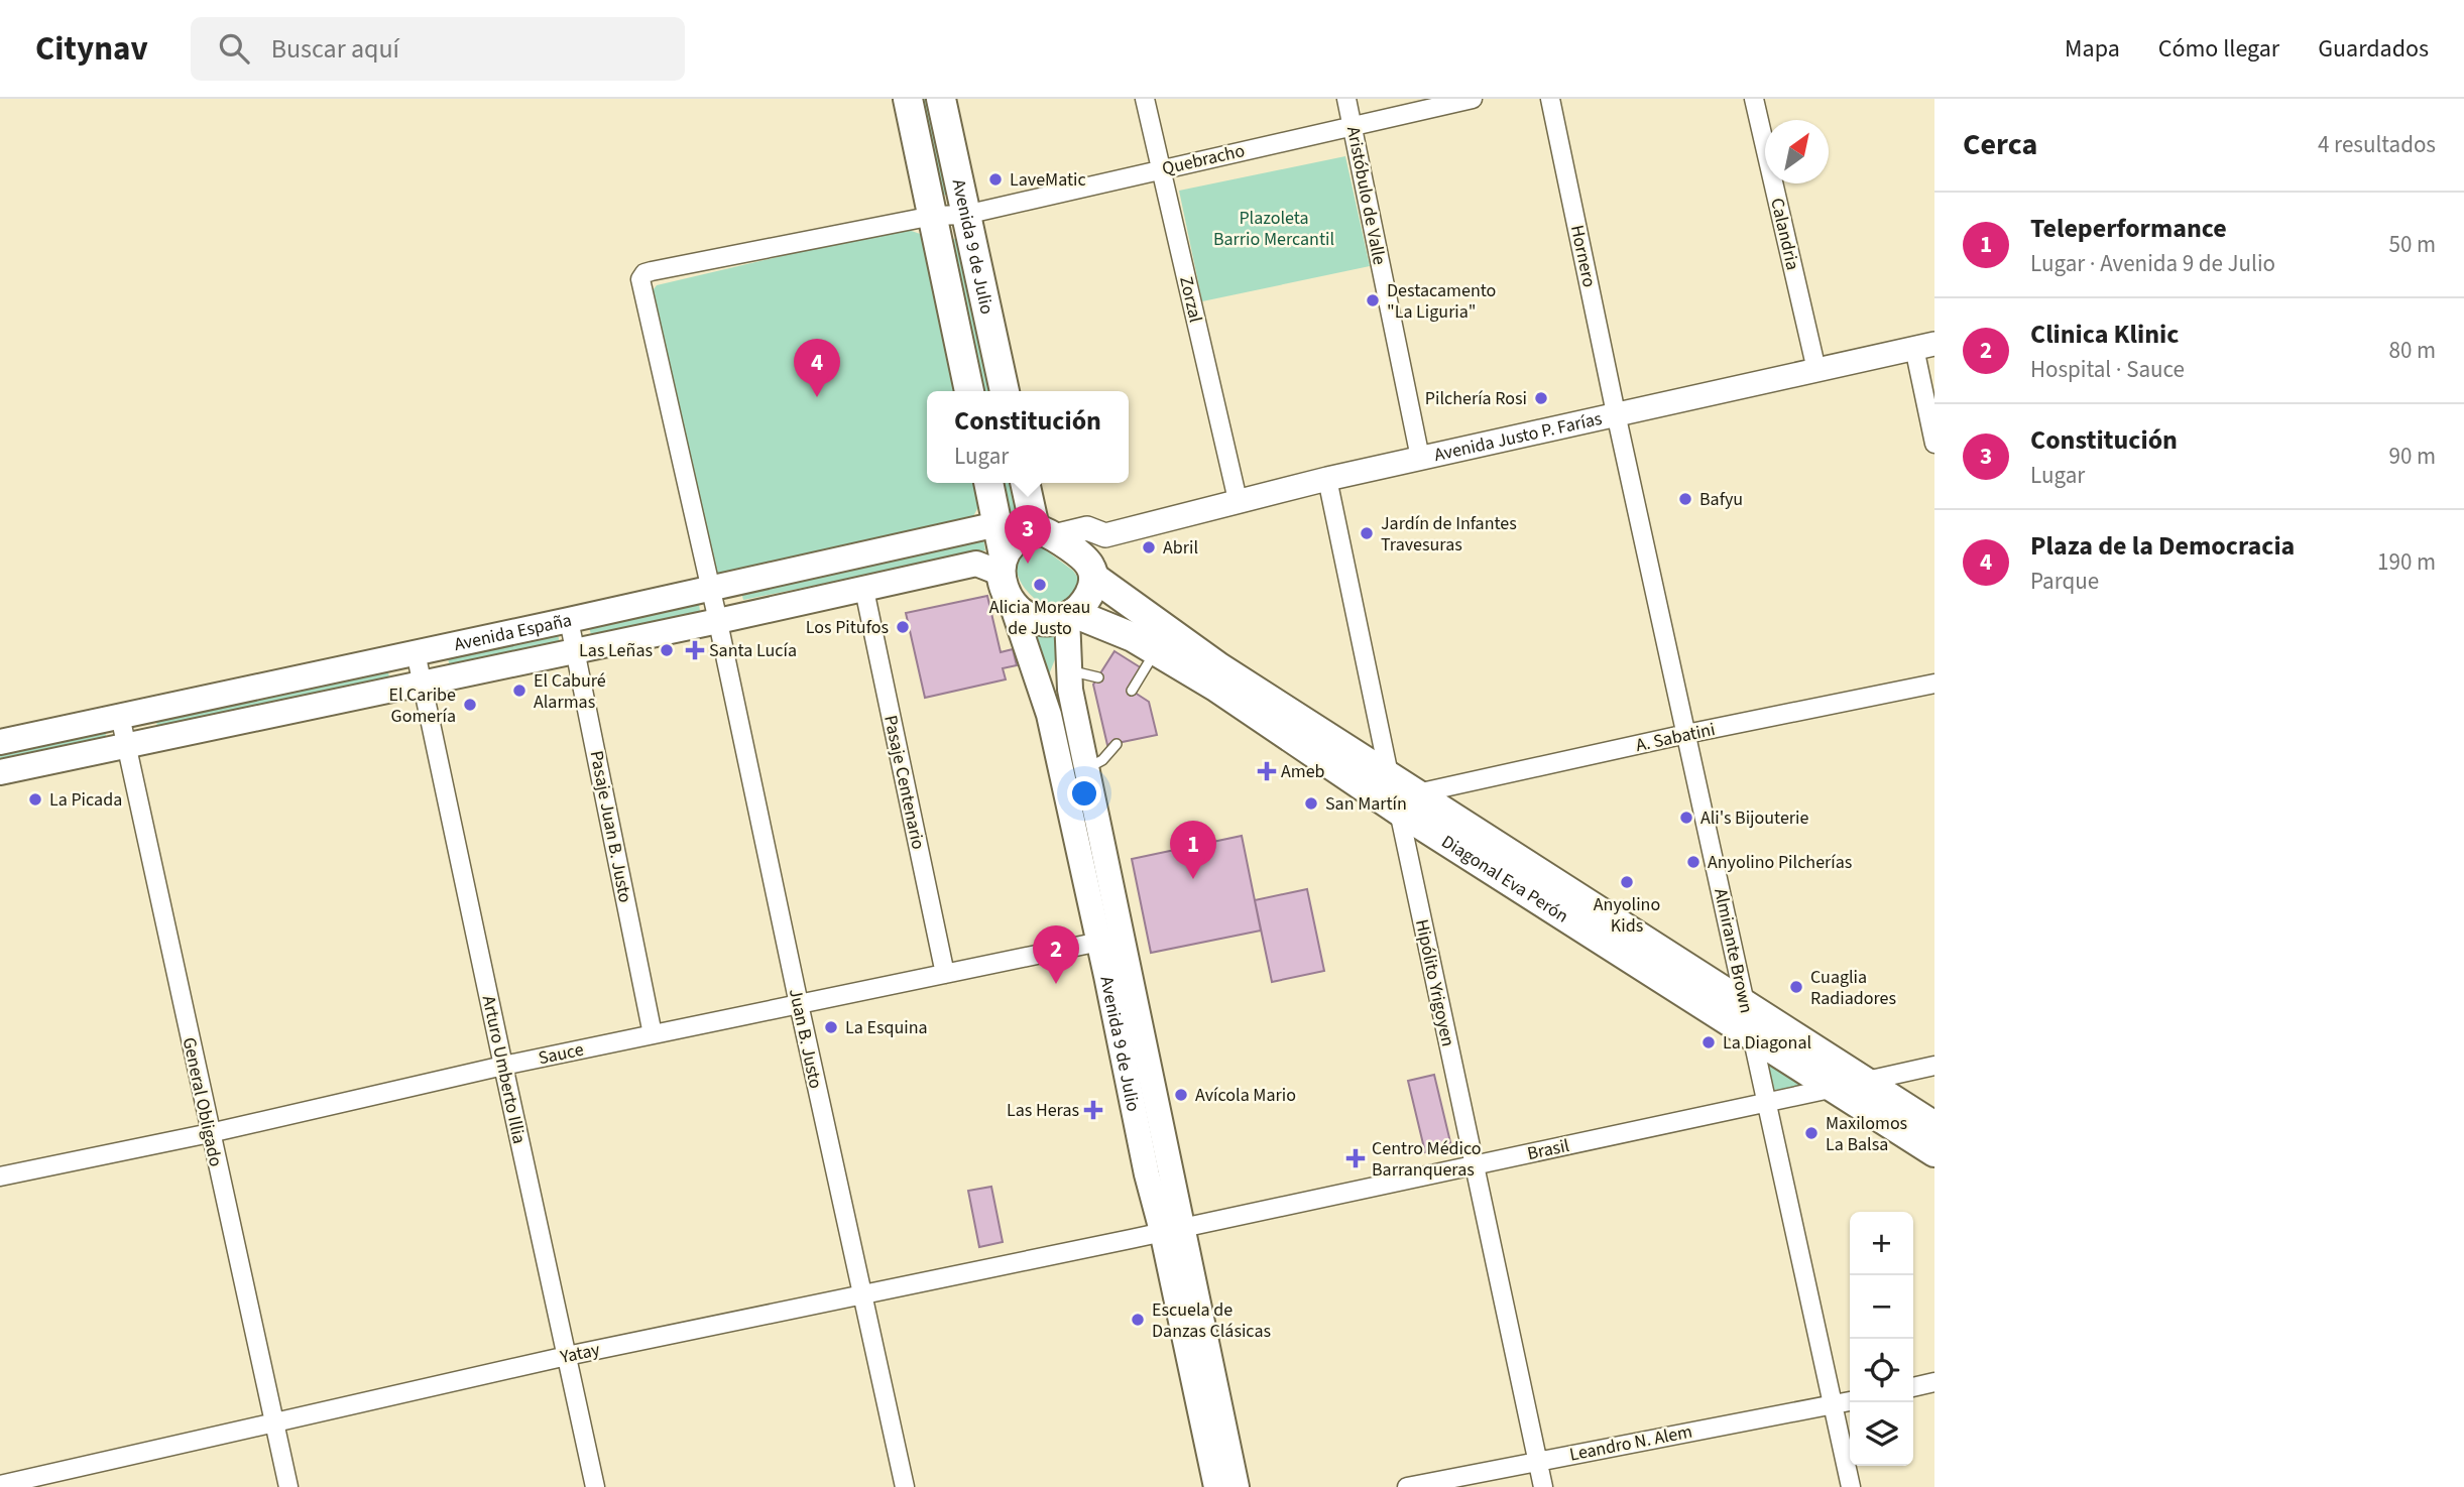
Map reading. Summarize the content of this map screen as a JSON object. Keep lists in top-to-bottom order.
{
  "streets": {
    "main road": ["Avenida 9 de Julio", "Avenida España", "Diagonal Eva Perón"],
    "street": [
      "Quebracho",
      "Aristóbulo de Valle",
      "Calandria",
      "Hornero",
      "Zorzal",
      "Avenida Justo P. Farías",
      "A. Sabatini",
      "Pasaje Centenario",
      "Pasaje Juan B. Justo",
      "Almirante Brown",
      "Hipólito Yrigoyen",
      "Juan B. Justo",
      "Sauce",
      "Arturo Umberto Illia",
      "General Obligado",
      "Brasil",
      "Yatay",
      "Leandro N. Alem"
    ]
  },
  "crossings": [
    ["Quebracho", "Aristóbulo de Valle"],
    ["Quebracho", "Avenida 9 de Julio"],
    ["Quebracho", "Zorzal"],
    ["Quebracho", "Avenida España"],
    ["Quebracho", "Juan B. Justo"],
    ["Aristóbulo de Valle", "Avenida Justo P. Farías"],
    ["Calandria", "Avenida Justo P. Farías"],
    ["Avenida 9 de Julio", "Avenida Justo P. Farías"],
    ["Avenida 9 de Julio", "Avenida España"],
    ["Avenida 9 de Julio", "Diagonal Eva Perón"],
    ["Avenida 9 de Julio", "Sauce"],
    ["Avenida 9 de Julio", "Brasil"],
    ["Avenida 9 de Julio", "Yatay"],
    ["Hornero", "Avenida Justo P. Farías"],
    ["Hornero", "Almirante Brown"],
    ["Zorzal", "Avenida Justo P. Farías"],
    ["Avenida Justo P. Farías", "Avenida España"],
    ["Avenida Justo P. Farías", "Diagonal Eva Perón"],
    ["Avenida Justo P. Farías", "Almirante Brown"],
    ["Avenida España", "Pasaje Centenario"],
    ["Avenida España", "Pasaje Juan B. Justo"],
    ["Avenida España", "Diagonal Eva Perón"],
    ["Avenida España", "Juan B. Justo"],
    ["Avenida España", "Arturo Umberto Illia"],
    ["Avenida España", "General Obligado"],
    ["A. Sabatini", "Diagonal Eva Perón"],
    ["A. Sabatini", "Almirante Brown"],
    ["A. Sabatini", "Hipólito Yrigoyen"],
    ["Pasaje Centenario", "Sauce"],
    ["Pasaje Juan B. Justo", "Sauce"],
    ["Diagonal Eva Perón", "Almirante Brown"],
    ["Diagonal Eva Perón", "Hipólito Yrigoyen"],
    ["Diagonal Eva Perón", "Brasil"],
    ["Almirante Brown", "Brasil"],
    ["Almirante Brown", "Leandro N. Alem"],
    ["Hipólito Yrigoyen", "Brasil"],
    ["Hipólito Yrigoyen", "Leandro N. Alem"],
    ["Juan B. Justo", "Sauce"],
    ["Juan B. Justo", "Yatay"],
    ["Sauce", "Arturo Umberto Illia"],
    ["Sauce", "General Obligado"],
    ["Arturo Umberto Illia", "Yatay"],
    ["General Obligado", "Yatay"],
    ["Brasil", "Yatay"]
  ],
  "parks": ["Plazoleta Barrio Mercantil"],
  "places": {
    "other": [
      "LaveMatic",
      "Destacamento \"La Liguria\"",
      "Pilchería Rosi",
      "Bafyu",
      "Jardín de Infantes Travesuras",
      "Abril",
      "Alicia Moreau de Justo",
      "Los Pitufos",
      "Las Leñas",
      "El Caburé Alarmas",
      "El Caribe Gomería",
      "La Picada",
      "San Martín",
      "Ali's Bijouterie",
      "Anyolino Pilcherías",
      "Anyolino Kids",
      "Cuaglia Radiadores",
      "La Esquina",
      "La Diagonal",
      "Avícola Mario",
      "Maxilomos La Balsa",
      "Escuela de Danzas Clásicas"
    ],
    "health": [
      "Santa Lucía",
      "Ameb",
      "Las Heras",
      "Centro Médico Barranqueras"
    ]
  },
  "north": "top right",
  "page": {
    "header": "Citynav",
    "search": "Buscar aquí",
    "nav": ["Mapa", "Cómo llegar", "Guardados"],
    "heading": ["Cerca", "4 resultados"],
    "list": [
      {
        "mark": "1",
        "name": "Teleperformance",
        "note": "Lugar · Avenida 9 de Julio",
        "value": "50 m"
      },
      {
        "mark": "2",
        "name": "Clinica Klinic",
        "note": "Hospital · Sauce",
        "value": "80 m"
      },
      {
        "mark": "3",
        "name": "Constitución",
        "note": "Lugar",
        "value": "90 m"
      },
      {
        "mark": "4",
        "name": "Plaza de la Democracia",
        "note": "Parque",
        "value": "190 m"
      }
    ],
    "pins": [
      "4",
      "3",
      "1",
      "2"
    ],
    "popup": ["Constitución", "Lugar"],
    "map_buttons": ["+", "−"]
  }
}
